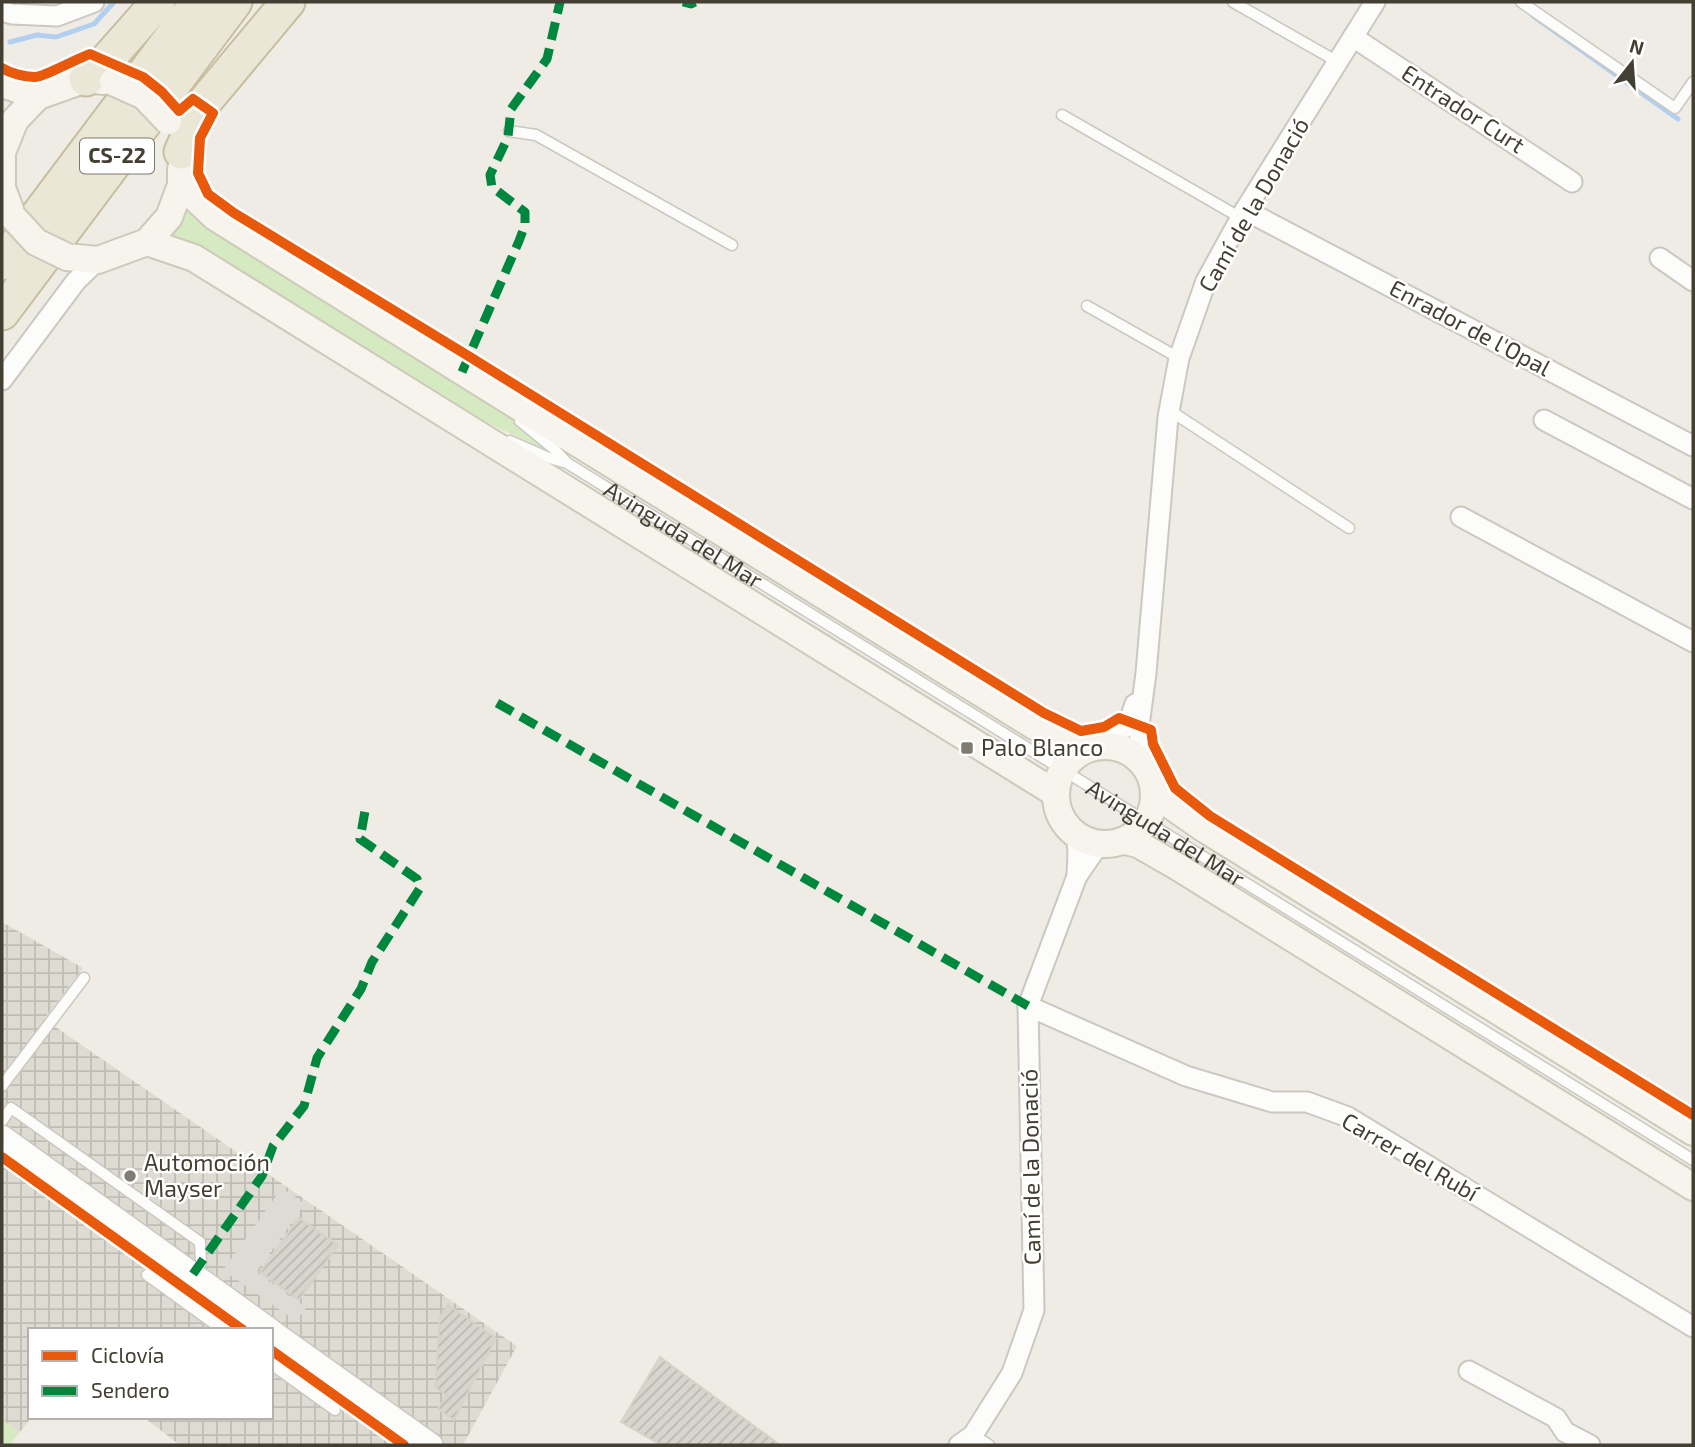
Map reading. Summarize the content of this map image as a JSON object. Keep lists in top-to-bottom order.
{
  "streets": {
    "highway": ["CS-22"],
    "main road": ["Avinguda del Mar"],
    "street": [
      "Entrador Curt",
      "Camí de la Donació",
      "Enrador de l'Opal",
      "Carrer del Rubí"
    ]
  },
  "crossings": [
    ["Entrador Curt", "Camí de la Donació"],
    ["Camí de la Donació", "Enrador de l'Opal"],
    ["Camí de la Donació", "Avinguda del Mar"],
    ["Camí de la Donació", "Carrer del Rubí"]
  ],
  "places": {
    "transit": ["Palo Blanco"],
    "other": ["Automoción Mayser"]
  },
  "legend": ["Ciclovía", "Sendero"],
  "north": "top"
}
